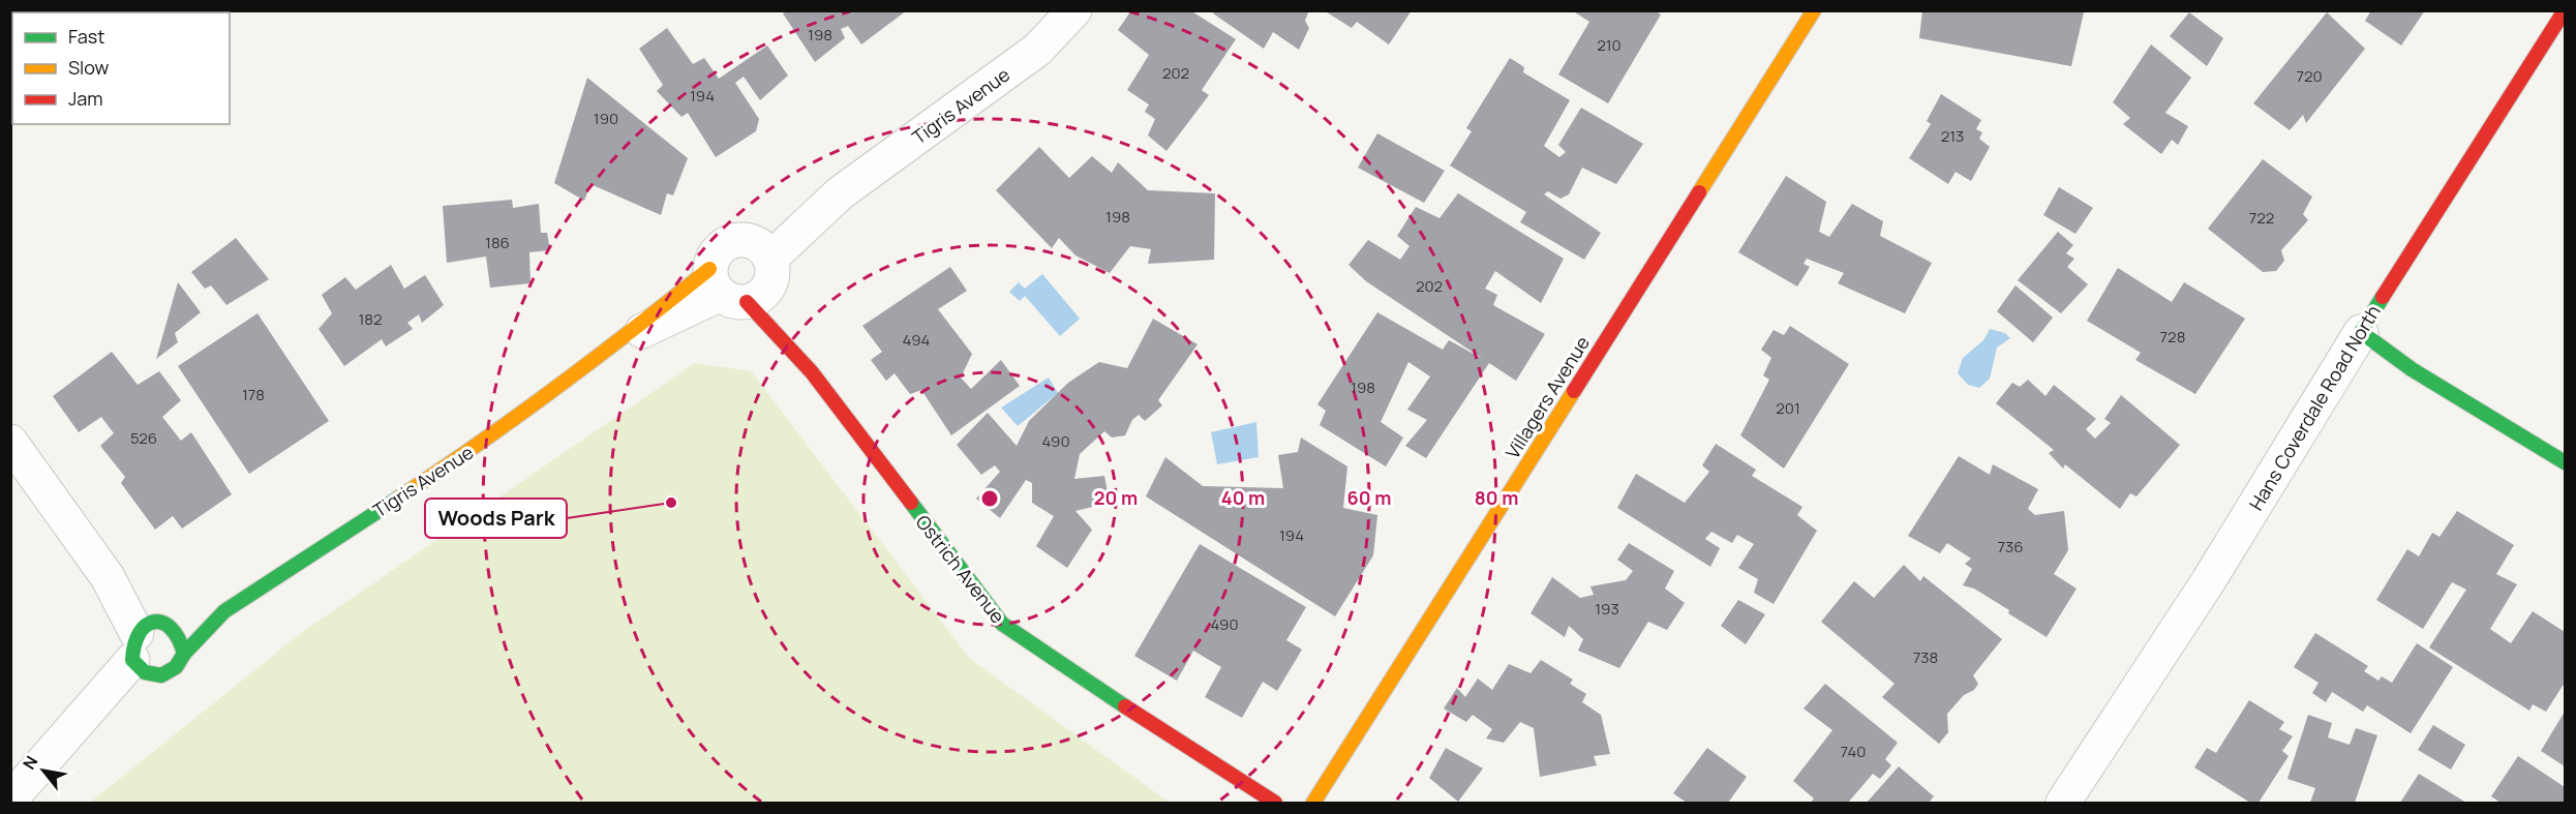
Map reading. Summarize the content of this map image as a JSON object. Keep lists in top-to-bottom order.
{
  "streets": {
    "street": [
      "Tigris Avenue",
      "Villagers Avenue",
      "Hans Coverdale Road North",
      "Ostrich Avenue"
    ]
  },
  "crossings": [
    ["Tigris Avenue", "Ostrich Avenue"]
  ],
  "places": ["Woods Park"],
  "house_numbers": [
    "198",
    "210",
    "202",
    "720",
    "194",
    "190",
    "213",
    "198",
    "722",
    "186",
    "202",
    "182",
    "728",
    "494",
    "198",
    "178",
    "201",
    "526",
    "490",
    "194",
    "736",
    "193",
    "490",
    "738",
    "740"
  ],
  "legend": ["Fast", "Slow", "Jam"],
  "north": "top left",
  "rings": [
    "20 m",
    "40 m",
    "60 m",
    "80 m"
  ]
}
